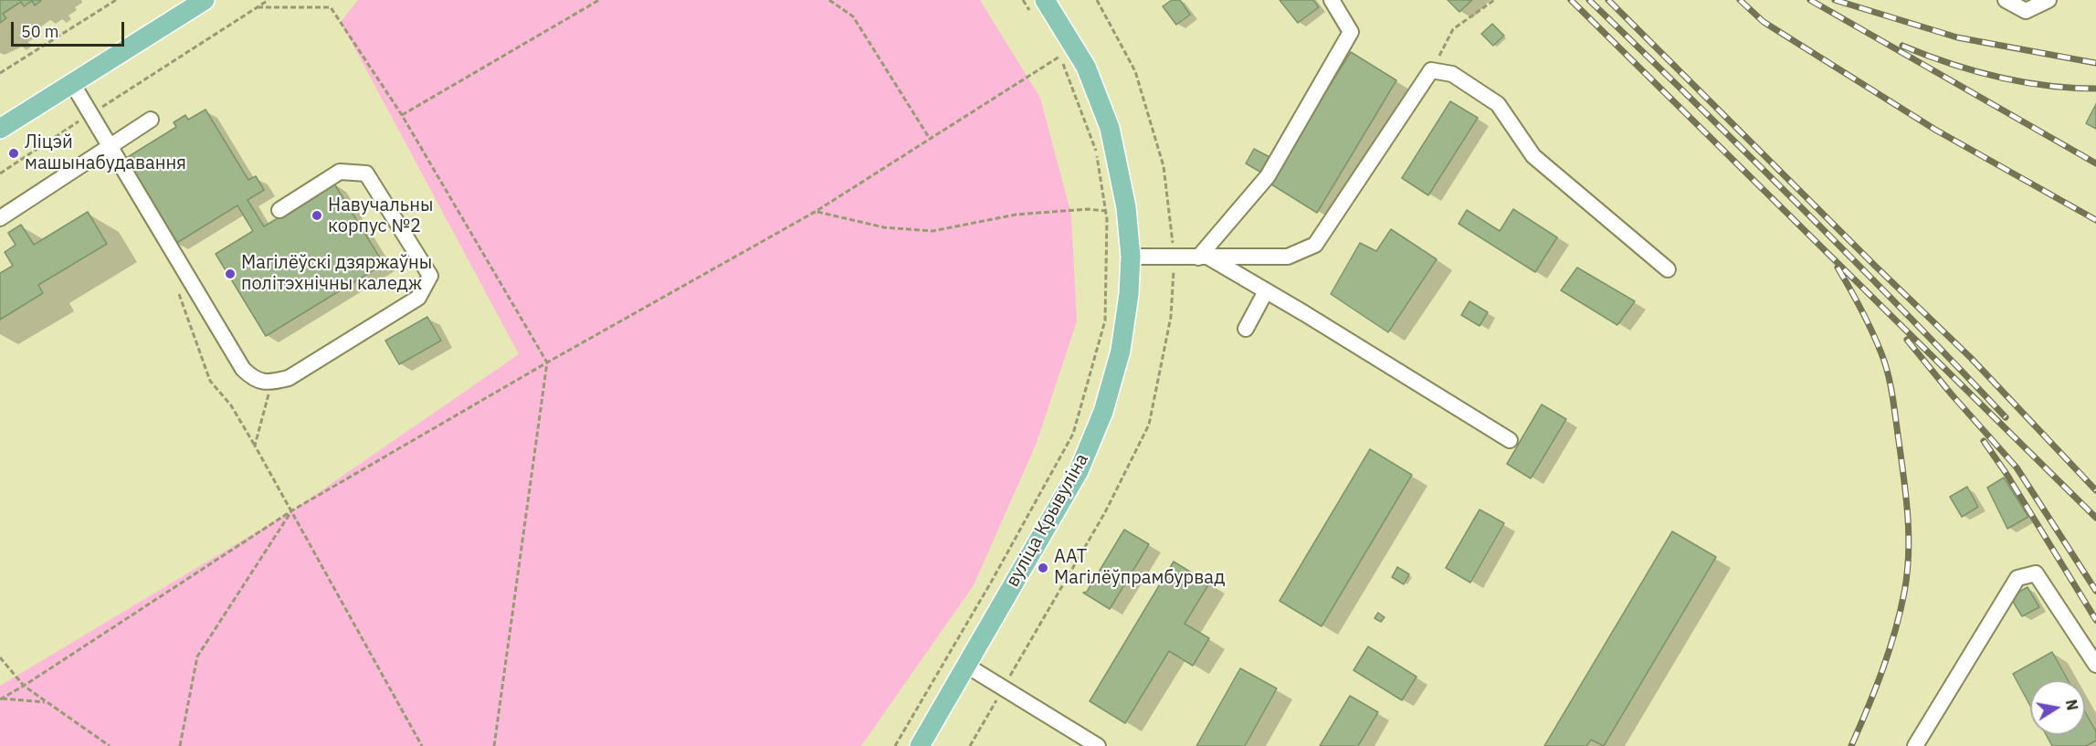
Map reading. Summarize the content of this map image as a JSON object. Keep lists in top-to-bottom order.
{
  "streets": {
    "main road": ["вуліца Крывуліна"]
  },
  "places": [
    "Ліцэй машынабудавання",
    "Навучальны корпус №2",
    "Магілёўскі дзяржаўны політэхнічны каледж",
    "ААТ Магілёўпрамбурвад"
  ],
  "scale_bar": "50 m",
  "north": "right"
}
